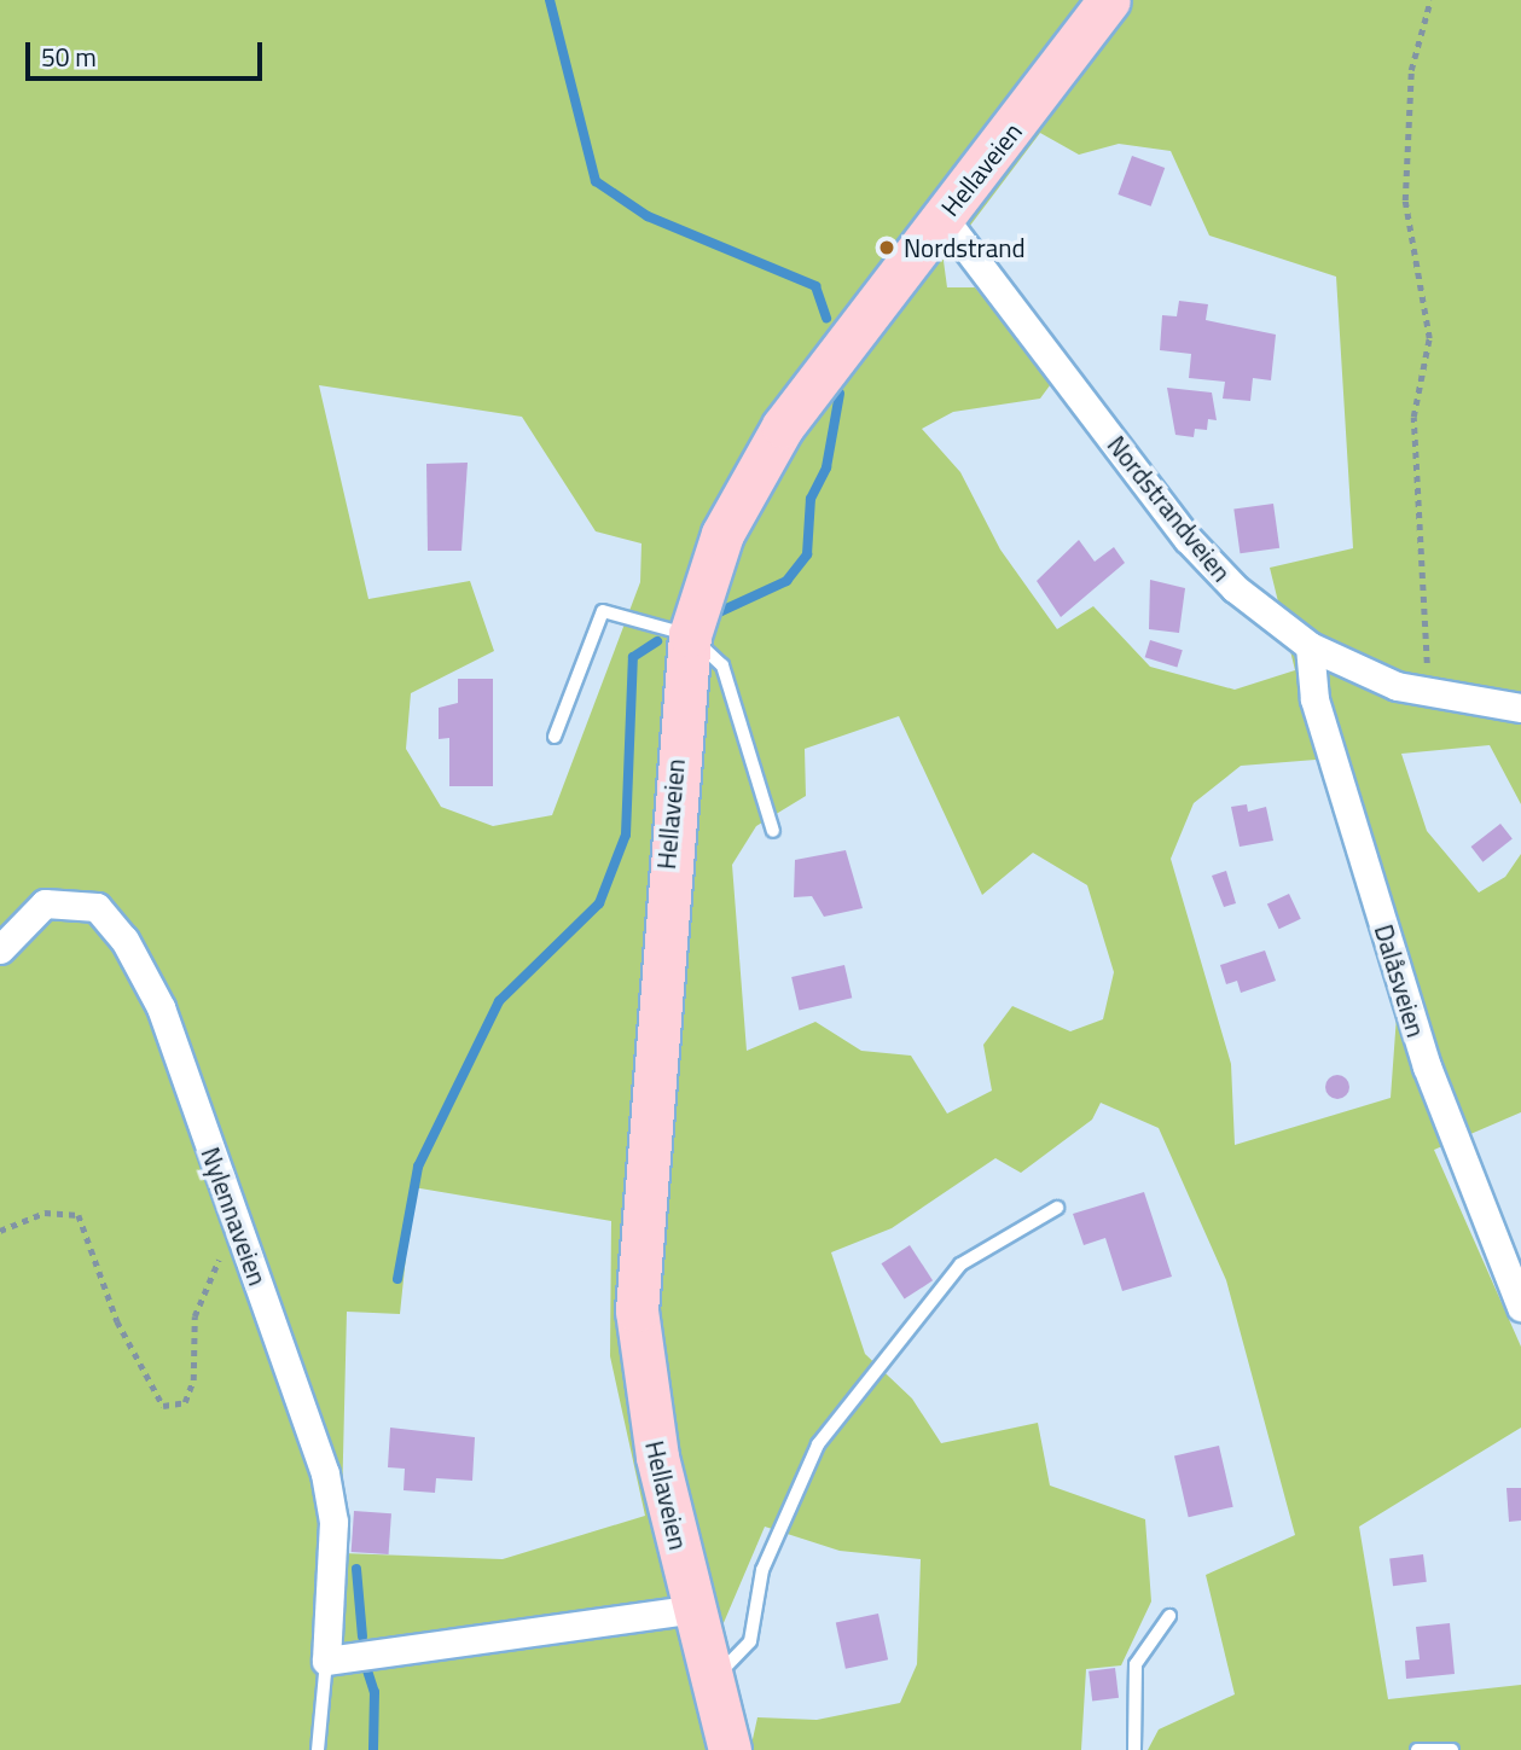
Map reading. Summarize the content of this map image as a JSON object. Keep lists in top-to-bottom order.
{
  "streets": {
    "main road": ["Hellaveien"],
    "street": ["Nordstrandveien", "Dalåsveien", "Nylennaveien"]
  },
  "crossings": [
    ["Hellaveien", "Nordstrandveien"],
    ["Nordstrandveien", "Dalåsveien"]
  ],
  "places": ["Nordstrand"],
  "scale_bar": "50 m"
}
